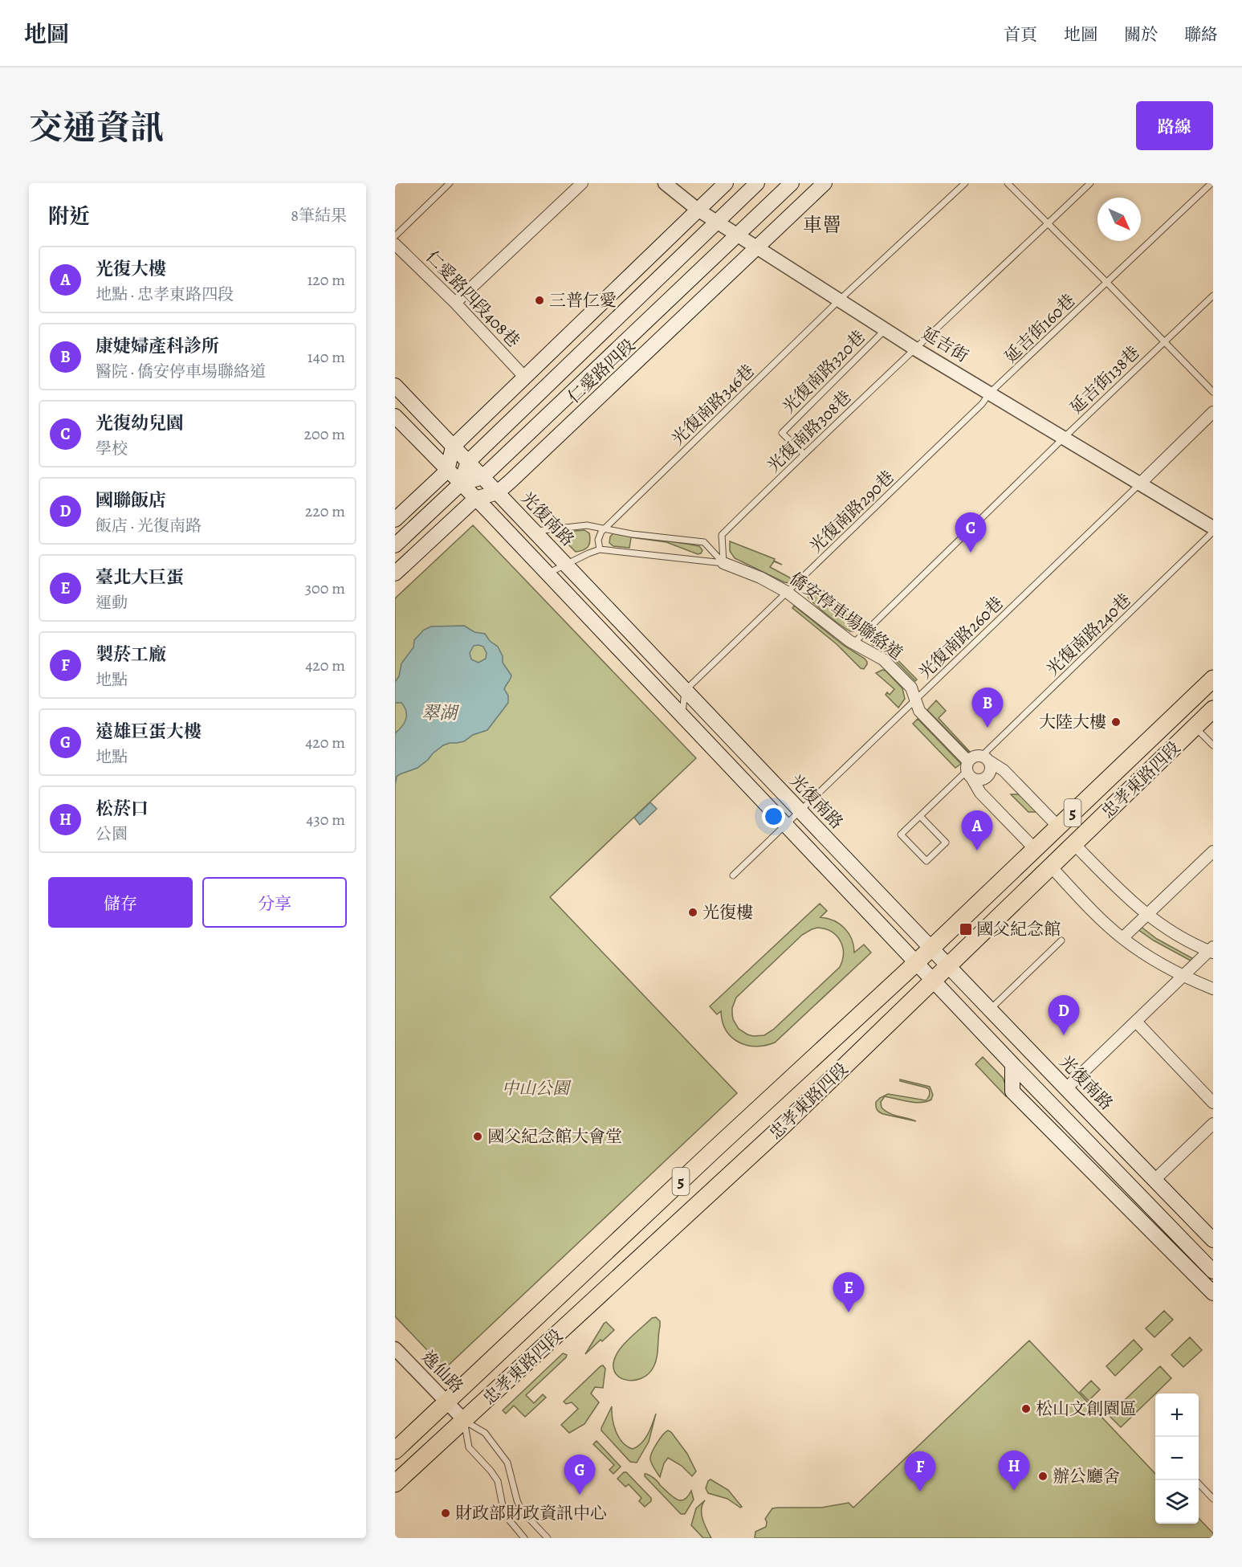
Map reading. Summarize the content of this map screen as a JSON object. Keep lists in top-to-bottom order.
{
  "streets": {
    "main road": [
      "仁愛路四段",
      "光復南路",
      "忠孝東路四段",
      "5"
    ],
    "street": [
      "仁愛路四段408巷",
      "延吉街",
      "僑安停車場聯絡道",
      "逸仙路"
    ],
    "lane": [
      "延吉街160巷",
      "光復南路320巷",
      "延吉街138巷",
      "光復南路346巷",
      "光復南路308巷",
      "光復南路290巷",
      "光復南路240巷",
      "光復南路260巷"
    ]
  },
  "crossings": [
    ["延吉街160巷", "延吉街"],
    ["延吉街160巷", "光復南路290巷"],
    ["延吉街", "仁愛路四段"],
    ["延吉街", "光復南路320巷"],
    ["延吉街", "延吉街138巷"],
    ["延吉街", "光復南路346巷"],
    ["延吉街", "光復南路308巷"],
    ["延吉街", "光復南路290巷"],
    ["延吉街", "光復南路240巷"],
    ["延吉街", "光復南路260巷"],
    ["仁愛路四段", "光復南路"],
    ["光復南路320巷", "光復南路308巷"],
    ["延吉街138巷", "僑安停車場聯絡道"],
    ["光復南路346巷", "僑安停車場聯絡道"],
    ["光復南路308巷", "僑安停車場聯絡道"],
    ["光復南路290巷", "光復南路"],
    ["光復南路290巷", "僑安停車場聯絡道"],
    ["光復南路", "僑安停車場聯絡道"],
    ["光復南路", "光復南路260巷"],
    ["光復南路", "忠孝東路四段"],
    ["僑安停車場聯絡道", "光復南路240巷"],
    ["僑安停車場聯絡道", "光復南路260巷"],
    ["僑安停車場聯絡道", "忠孝東路四段"],
    ["忠孝東路四段", "逸仙路"]
  ],
  "districts": ["車罾"],
  "water": ["翠湖"],
  "parks": ["中山公園"],
  "places": {
    "other": [
      "三普仁愛",
      "大陸大樓",
      "光復樓",
      "國父紀念館大會堂",
      "松山文創園區",
      "辦公廳舍",
      "財政部財政資訊中心"
    ],
    "transit": ["國父紀念館"]
  },
  "north": "bottom right",
  "page": {
    "header": "地圖",
    "nav": [
      "首頁",
      "地圖",
      "關於",
      "聯絡"
    ],
    "title": "交通資訊",
    "buttons": [
      "路線",
      ["儲存", "分享"]
    ],
    "heading": ["附近", "8筆結果"],
    "list": [
      {
        "mark": "A",
        "name": "光復大樓",
        "note": "地點 · 忠孝東路四段",
        "value": "120 m"
      },
      {
        "mark": "B",
        "name": "康婕婦產科診所",
        "note": "醫院 · 僑安停車場聯絡道",
        "value": "140 m"
      },
      {
        "mark": "C",
        "name": "光復幼兒園",
        "note": "學校",
        "value": "200 m"
      },
      {
        "mark": "D",
        "name": "國聯飯店",
        "note": "飯店 · 光復南路",
        "value": "220 m"
      },
      {
        "mark": "E",
        "name": "臺北大巨蛋",
        "note": "運動",
        "value": "300 m"
      },
      {
        "mark": "F",
        "name": "製菸工廠",
        "note": "地點",
        "value": "420 m"
      },
      {
        "mark": "G",
        "name": "遠雄巨蛋大樓",
        "note": "地點",
        "value": "420 m"
      },
      {
        "mark": "H",
        "name": "松菸口",
        "note": "公園",
        "value": "430 m"
      }
    ],
    "pins": [
      "C",
      "B",
      "A",
      "D",
      "E",
      "H",
      "F",
      "G"
    ],
    "map_buttons": ["+", "−"]
  }
}
